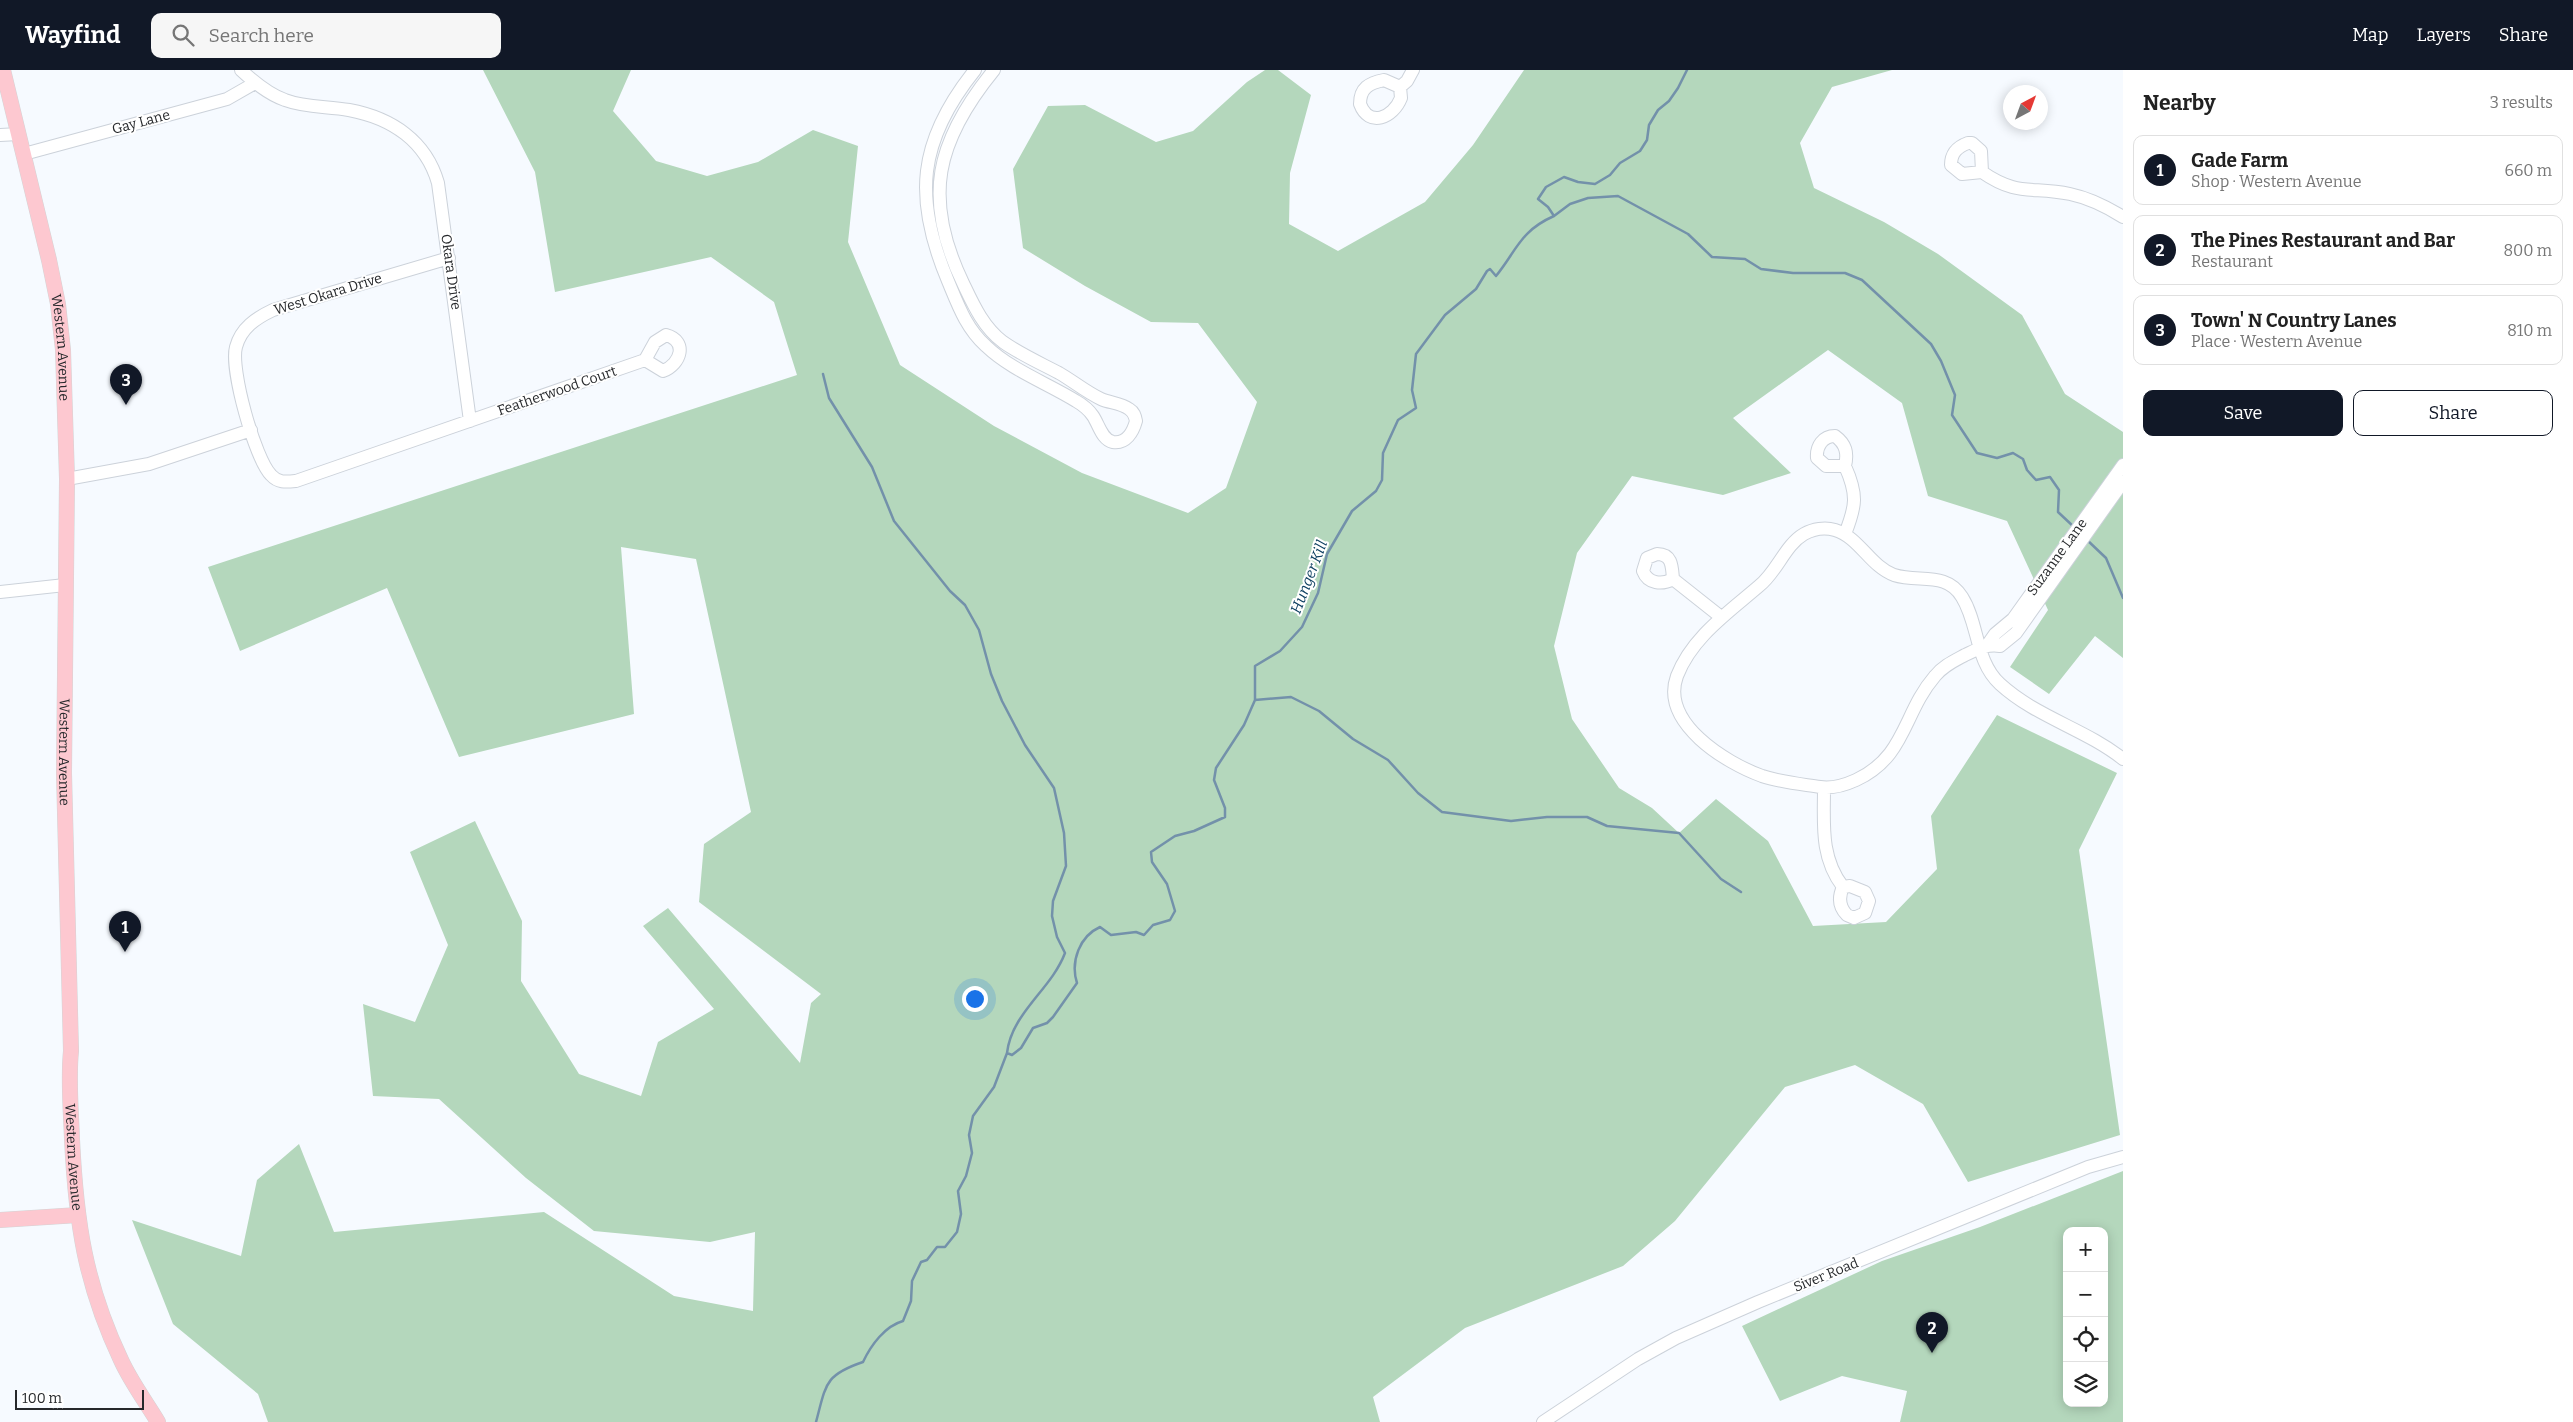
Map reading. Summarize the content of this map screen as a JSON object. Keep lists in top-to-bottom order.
{
  "streets": {
    "main road": ["Western Avenue"],
    "street": [
      "Gay Lane",
      "Okara Drive",
      "West Okara Drive",
      "Featherwood Court",
      "Suzanne Lane",
      "Siver Road"
    ]
  },
  "crossings": [
    ["Gay Lane", "Okara Drive"],
    ["Gay Lane", "Western Avenue"],
    ["Okara Drive", "West Okara Drive"],
    ["Okara Drive", "Featherwood Court"],
    ["West Okara Drive", "Featherwood Court"]
  ],
  "water": ["Hunger Kill"],
  "scale_bar": "100 m",
  "north": "top right",
  "page": {
    "header": "Wayfind",
    "search": "Search here",
    "nav": ["Map", "Layers", "Share"],
    "heading": ["Nearby", "3 results"],
    "list": [
      {
        "mark": "1",
        "name": "Gade Farm",
        "note": "Shop · Western Avenue",
        "value": "660 m"
      },
      {
        "mark": "2",
        "name": "The Pines Restaurant and Bar",
        "note": "Restaurant",
        "value": "800 m"
      },
      {
        "mark": "3",
        "name": "Town' N Country Lanes",
        "note": "Place · Western Avenue",
        "value": "810 m"
      }
    ],
    "pins": ["3", "1", "2"],
    "buttons": ["Save", "Share"],
    "map_buttons": ["+", "−"],
    "scale": "100 m"
  }
}
